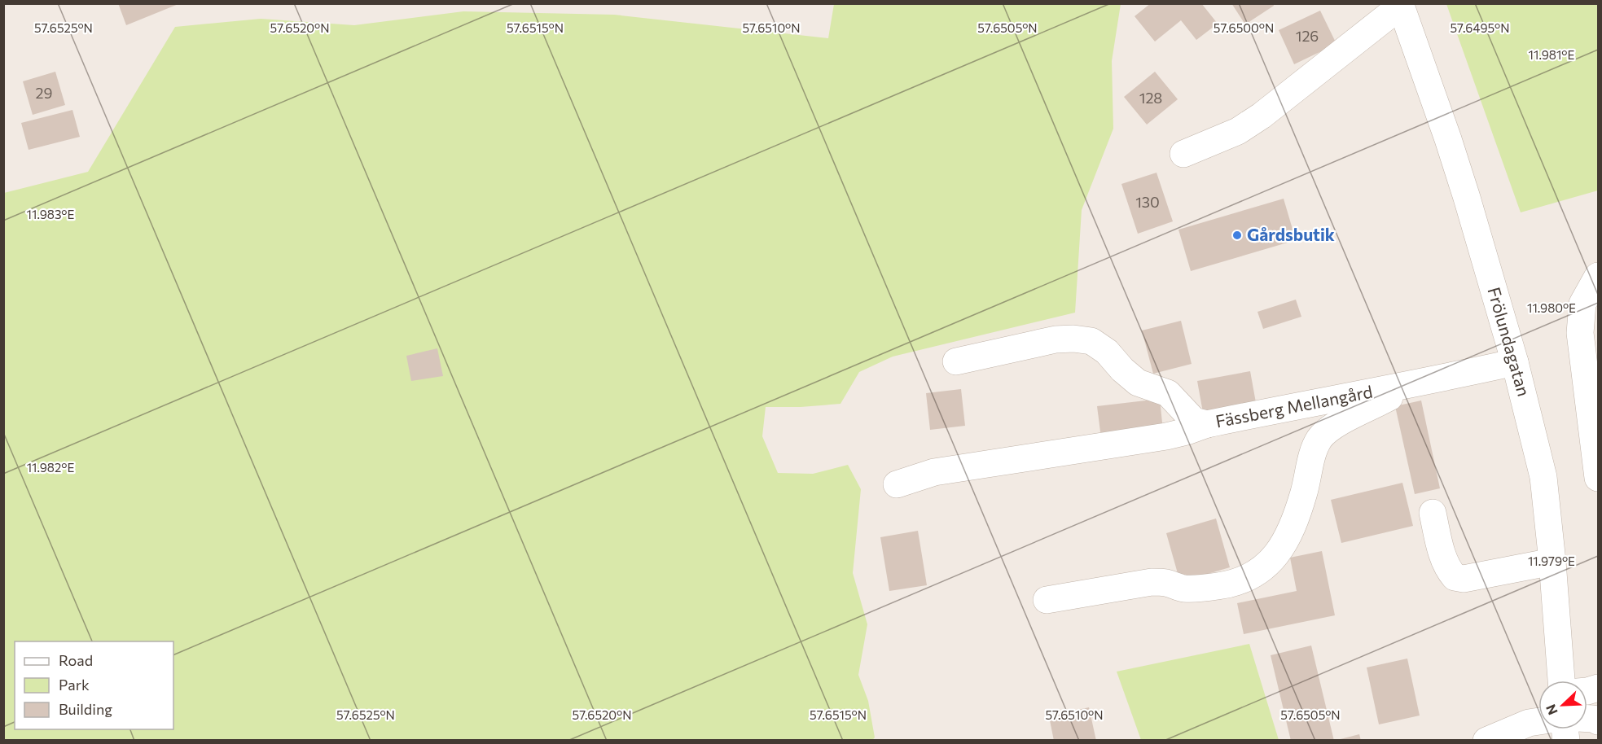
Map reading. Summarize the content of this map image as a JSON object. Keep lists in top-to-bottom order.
{
  "streets": {
    "street": ["Frölundagatan", "Fässberg Mellangård"]
  },
  "crossings": [
    ["Frölundagatan", "Fässberg Mellangård"]
  ],
  "places": ["Gårdsbutik"],
  "house_numbers": [
    "126",
    "29",
    "128",
    "130"
  ],
  "legend": ["Road", "Park", "Building"],
  "north": "bottom left",
  "coordinates": [
    "57.6525°N",
    "57.6520°N",
    "57.6515°N",
    "57.6510°N",
    "57.6505°N",
    "57.6500°N",
    "57.6495°N",
    "11.981°E",
    "11.983°E",
    "11.980°E",
    "11.982°E",
    "11.979°E"
  ]
}
